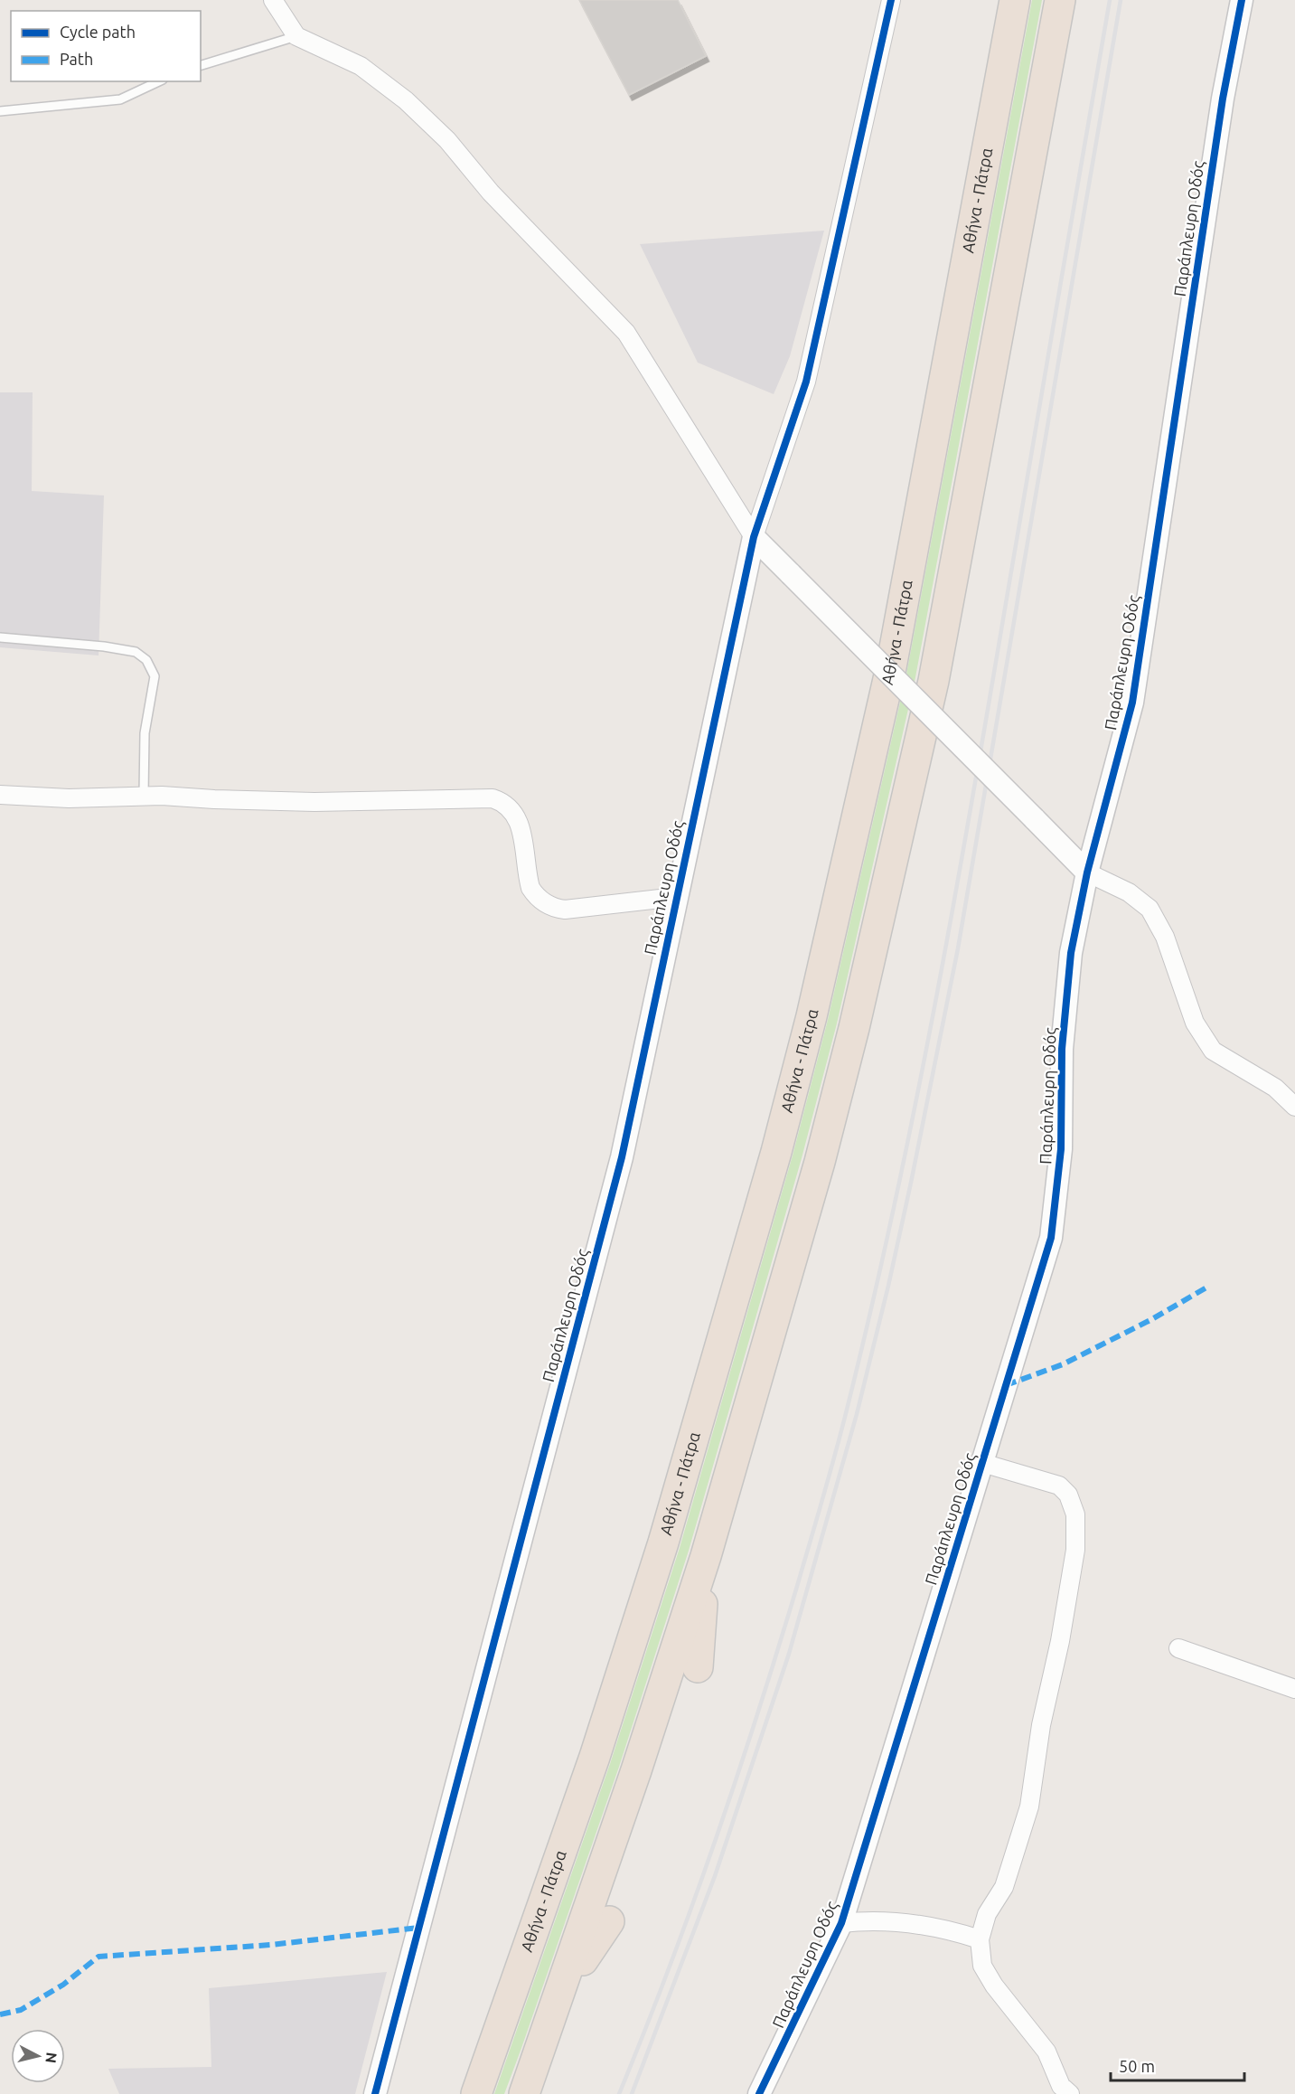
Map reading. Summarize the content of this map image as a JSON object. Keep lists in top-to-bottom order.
{
  "streets": {
    "highway": ["Αθήνα - Πάτρα"],
    "street": ["Παράπλευρη Οδός"]
  },
  "legend": ["Cycle path", "Path"],
  "scale_bar": "50 m",
  "north": "right"
}
